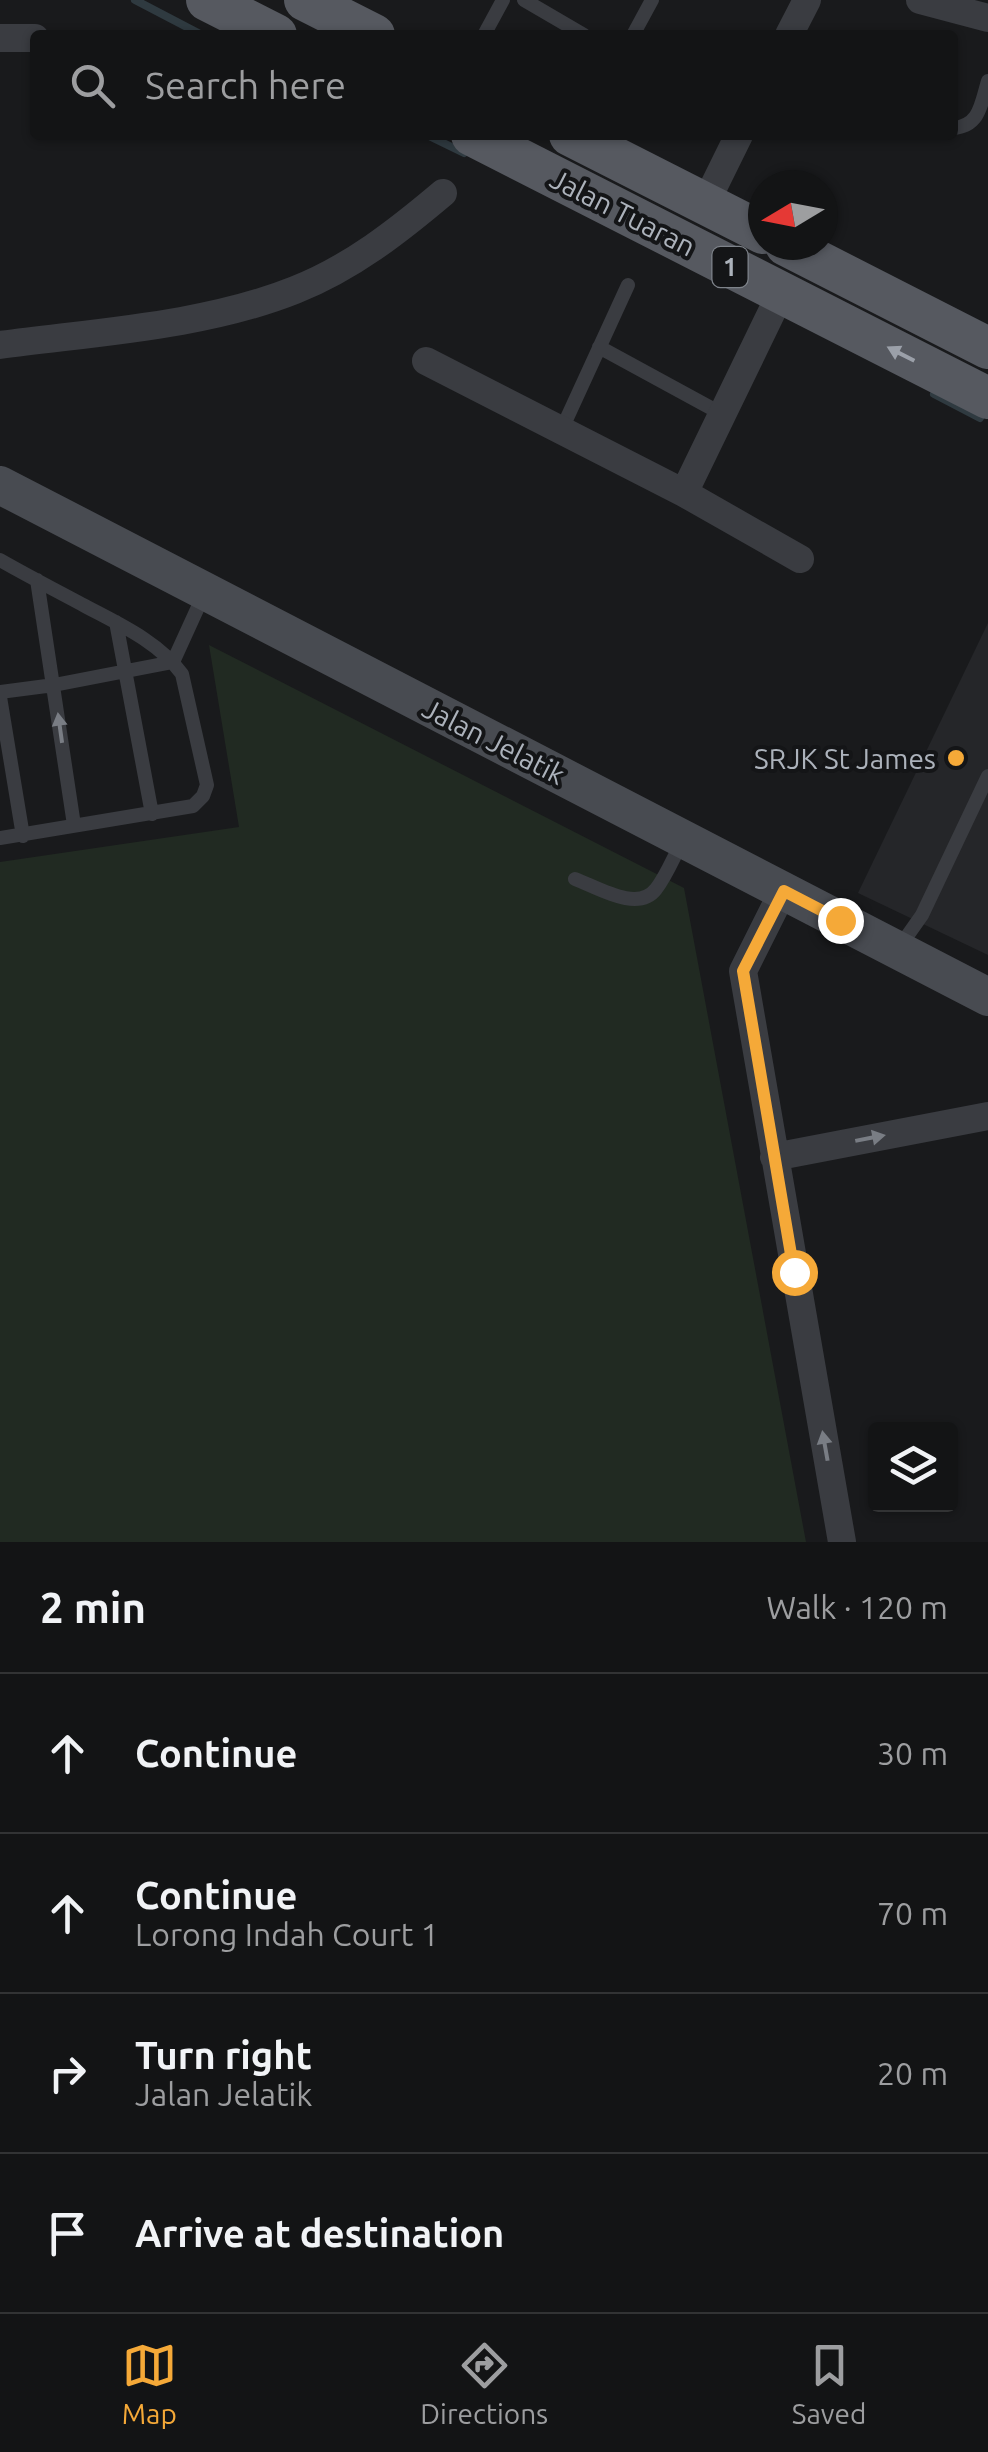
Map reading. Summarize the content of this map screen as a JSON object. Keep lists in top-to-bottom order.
{
  "streets": {
    "main road": ["Jalan Tuaran", "1"],
    "street": ["Jalan Jelatik"]
  },
  "places": ["SRJK St James"],
  "north": "left",
  "page": {
    "search": "Search here",
    "heading": ["2 min", "Walk · 120 m"],
    "list": [
      ["Continue", "30 m"],
      ["Continue", "Lorong Indah Court 1", "70 m"],
      ["Turn right", "Jalan Jelatik", "20 m"],
      "Arrive at destination"
    ],
    "nav": ["Map", "Directions", "Saved"]
  }
}
